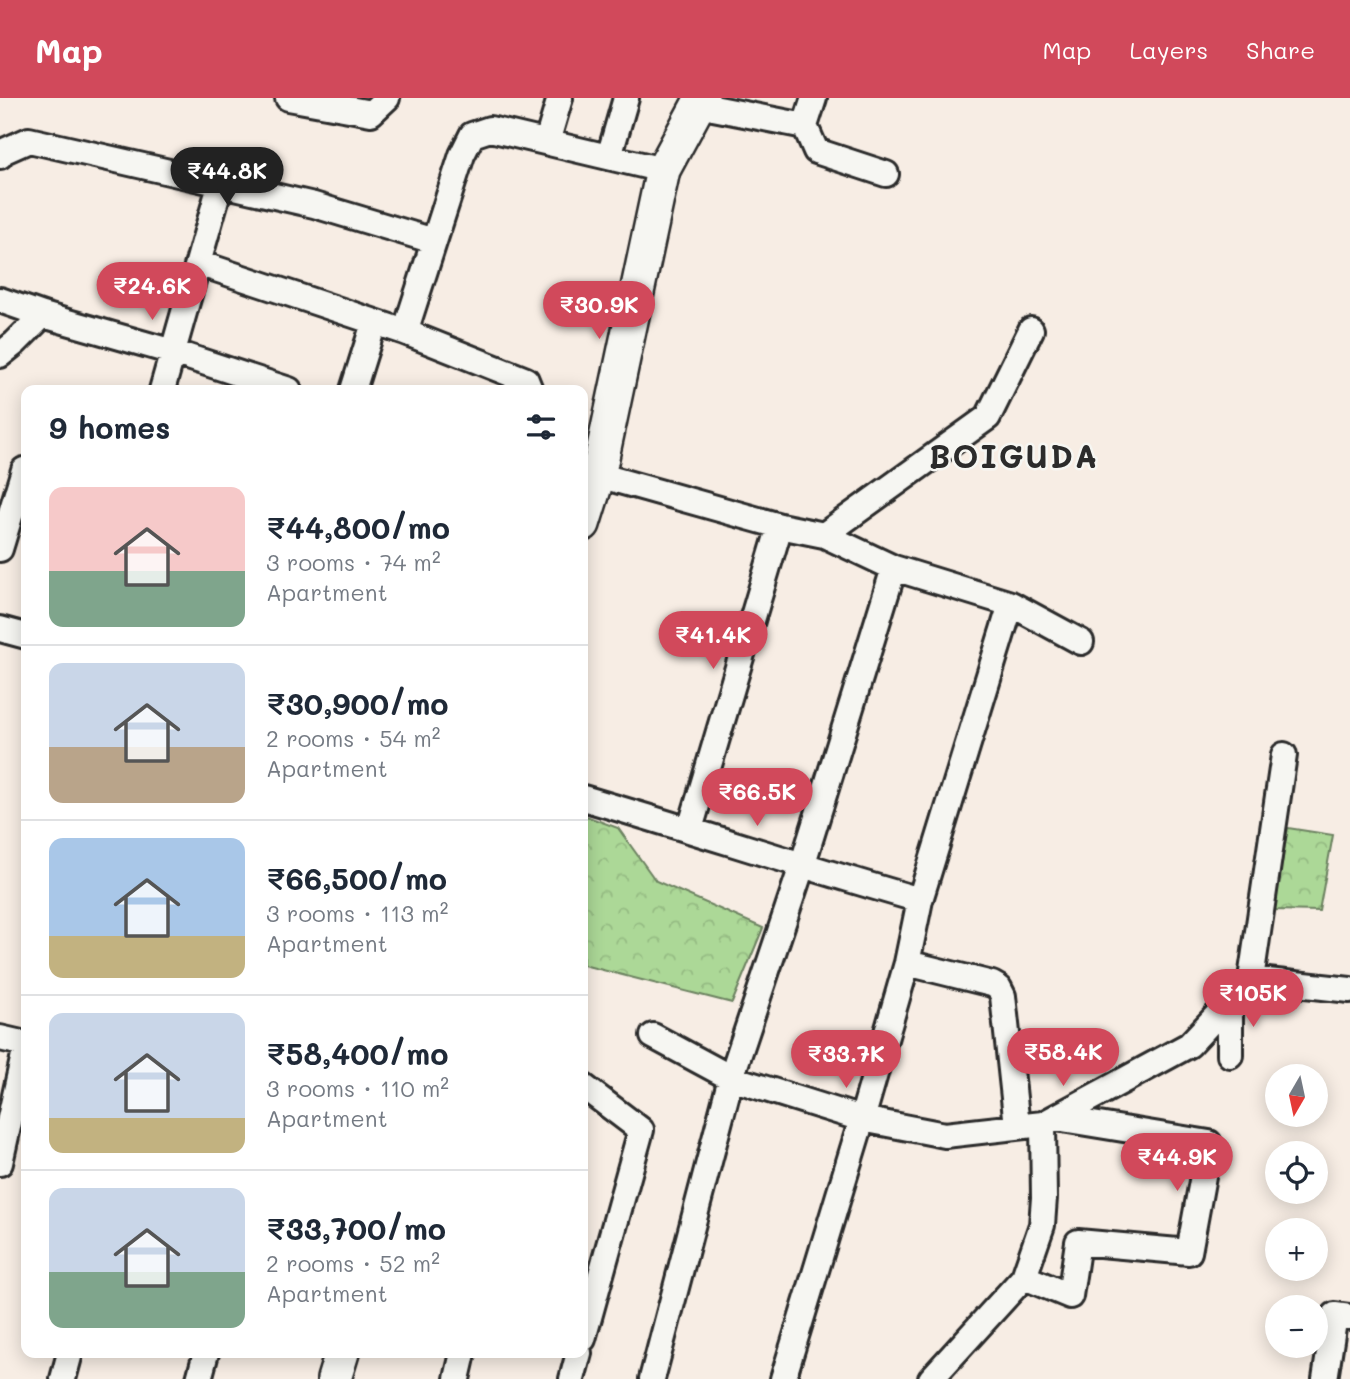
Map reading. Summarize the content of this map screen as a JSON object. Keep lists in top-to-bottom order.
{
  "districts": ["BOIGUDA"],
  "north": "bottom",
  "page": {
    "header": "Map",
    "nav": ["Map", "Layers", "Share"],
    "price": [
      "₹44.8K",
      "₹24.6K",
      "₹30.9K",
      "₹41.4K",
      "₹66.5K",
      "₹105K",
      "₹58.4K",
      "₹33.7K",
      "₹44.9K"
    ],
    "heading": "9 homes",
    "list": [
      {
        "name": "₹44,800/mo",
        "note": "3 rooms · 74 m² · Apartment"
      },
      {
        "name": "₹30,900/mo",
        "note": "2 rooms · 54 m² · Apartment"
      },
      {
        "name": "₹66,500/mo",
        "note": "3 rooms · 113 m² · Apartment"
      },
      {
        "name": "₹58,400/mo",
        "note": "3 rooms · 110 m² · Apartment"
      },
      {
        "name": "₹33,700/mo",
        "note": "2 rooms · 52 m² · Apartment"
      }
    ],
    "map_buttons": ["+", "−"]
  }
}
